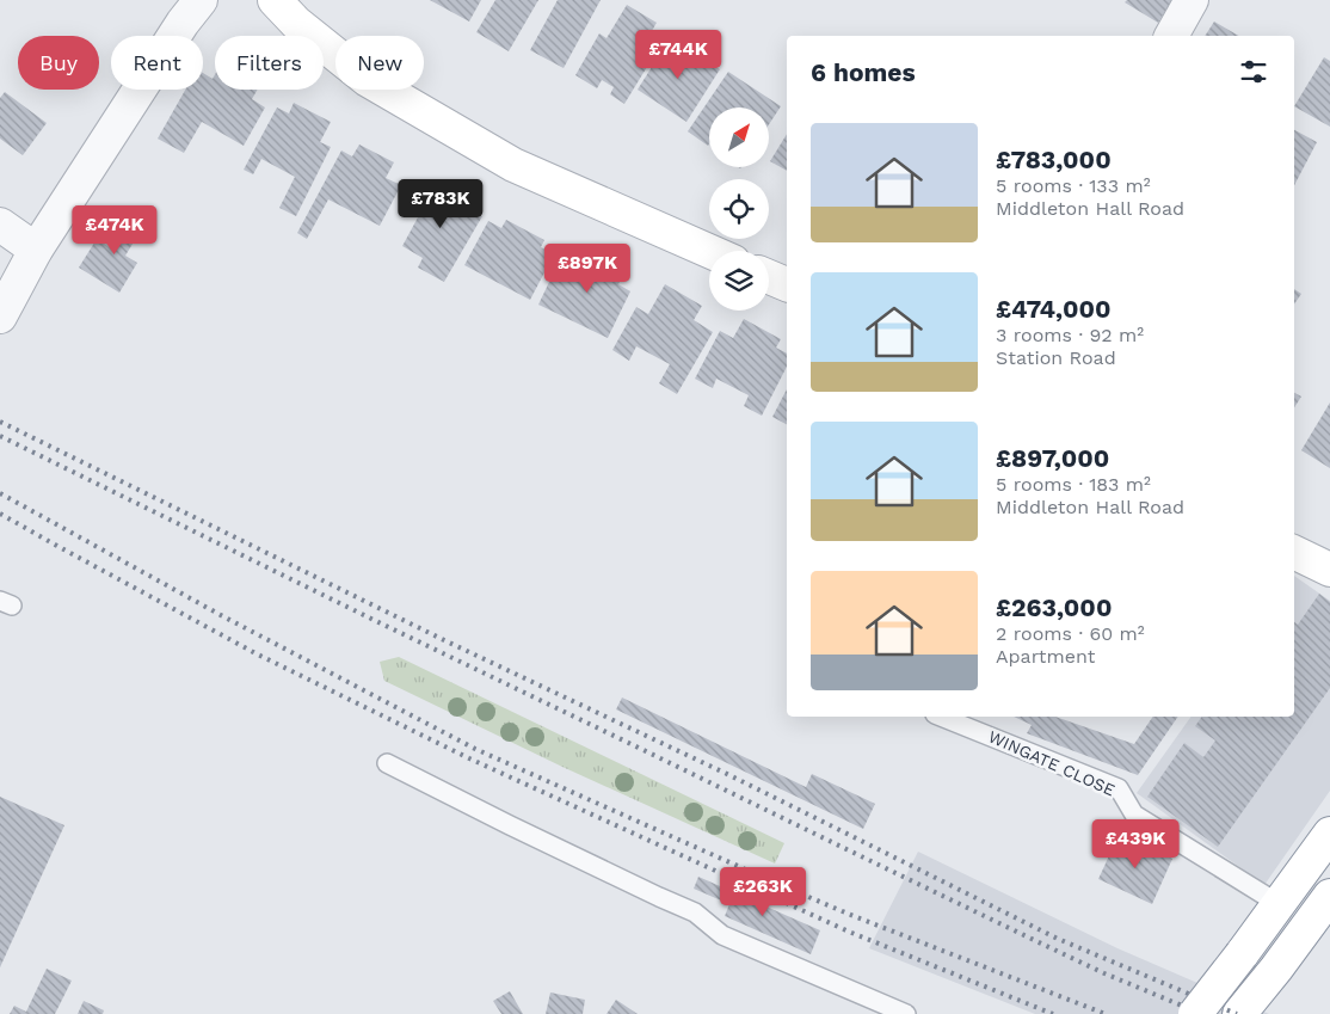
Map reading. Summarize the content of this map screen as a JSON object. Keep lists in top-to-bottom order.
{
  "streets": {
    "lane": ["WINGATE CLOSE"]
  },
  "north": "top right",
  "page": {
    "price": [
      "£744K",
      "£783K",
      "£474K",
      "£897K",
      "£439K",
      "£263K"
    ],
    "chip": [
      "Buy",
      "Rent",
      "Filters",
      "New"
    ],
    "heading": "6 homes",
    "list": [
      {
        "name": "£783,000",
        "note": "5 rooms · 133 m² · Middleton Hall Road"
      },
      {
        "name": "£474,000",
        "note": "3 rooms · 92 m² · Station Road"
      },
      {
        "name": "£897,000",
        "note": "5 rooms · 183 m² · Middleton Hall Road"
      },
      {
        "name": "£263,000",
        "note": "2 rooms · 60 m² · Apartment"
      }
    ]
  }
}
